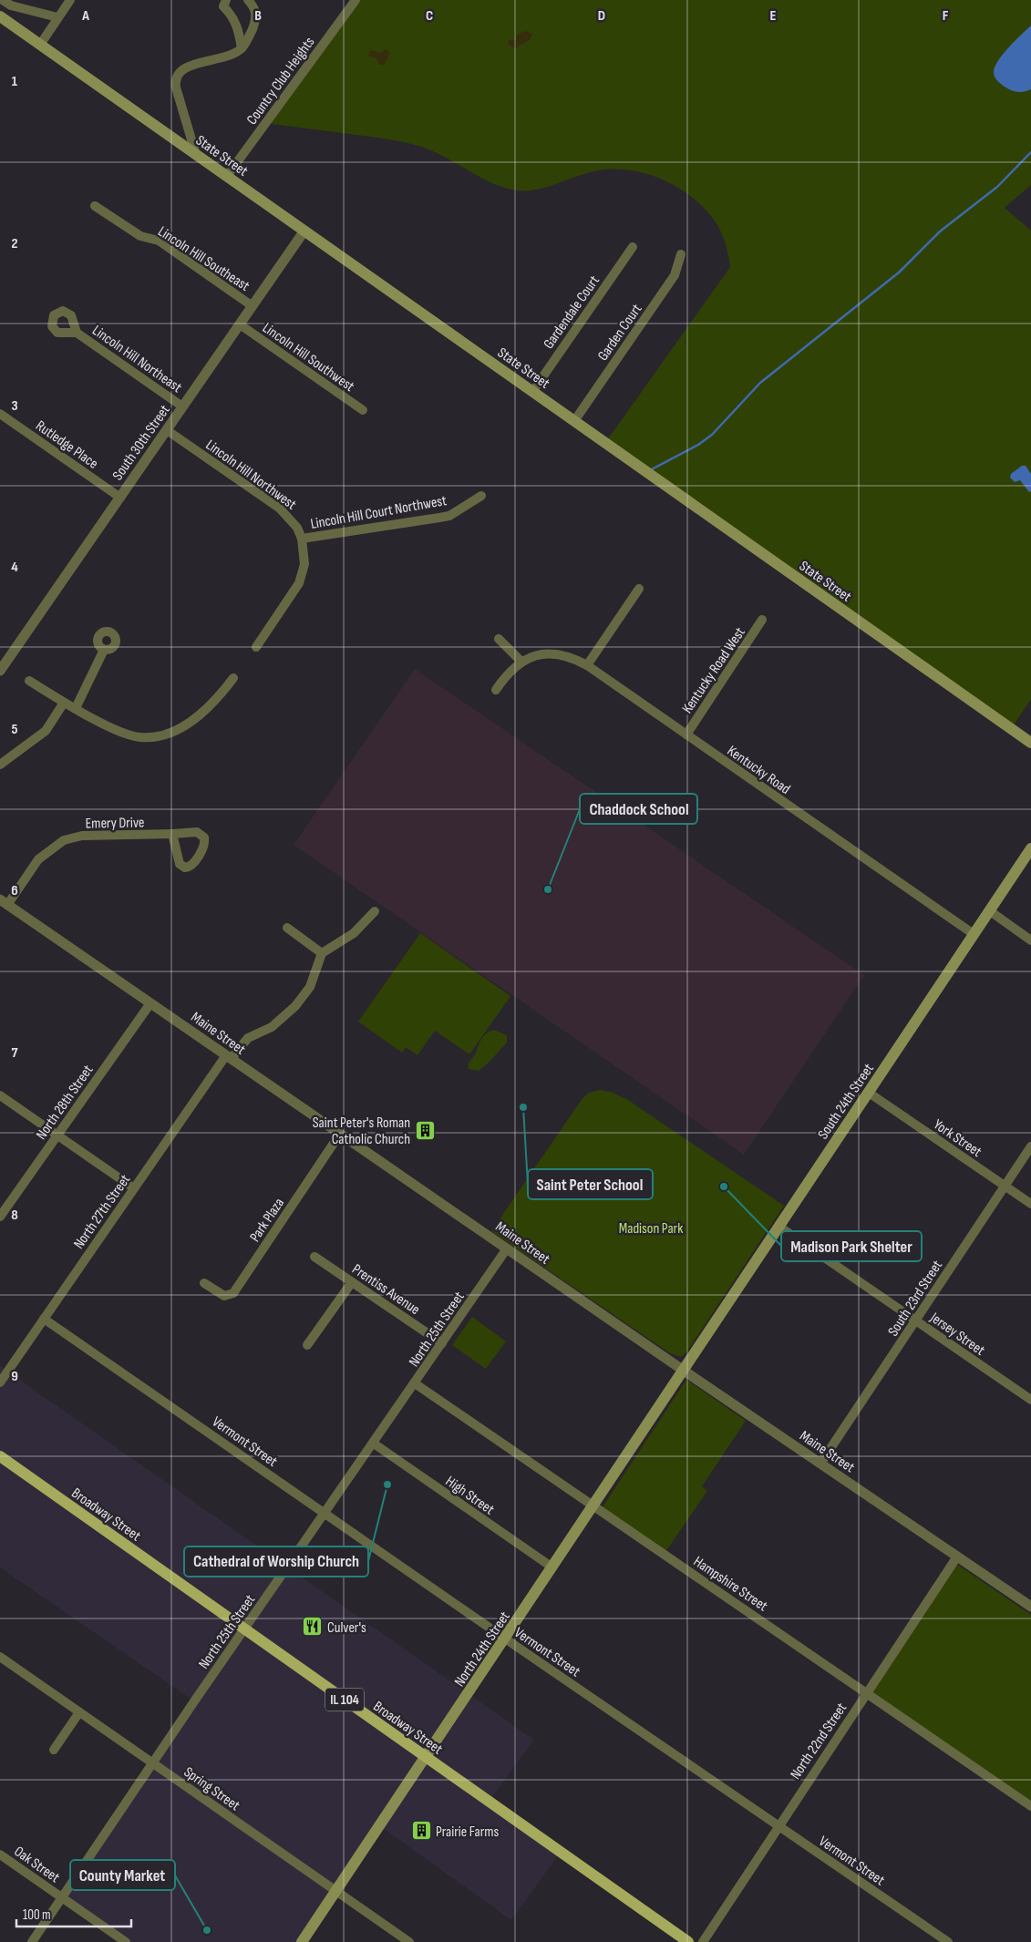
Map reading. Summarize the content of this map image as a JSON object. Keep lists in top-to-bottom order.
{
  "streets": {
    "main road": [
      "State Street",
      "South 24th Street",
      "Broadway Street",
      "North 24th Street",
      "IL 104"
    ],
    "street": [
      "Country Club Heights",
      "Lincoln Hill Southeast",
      "Gardendale Court",
      "Garden Court",
      "Lincoln Hill Southwest",
      "Lincoln Hill Northeast",
      "South 30th Street",
      "Rutledge Place",
      "Lincoln Hill Northwest",
      "Lincoln Hill Court Northwest",
      "Kentucky Road West",
      "Kentucky Road",
      "Emery Drive",
      "Maine Street",
      "North 28th Street",
      "York Street",
      "North 27th Street",
      "Park Plaza",
      "Prentiss Avenue",
      "South 23rd Street",
      "North 25th Street",
      "Jersey Street",
      "Vermont Street",
      "High Street",
      "Hampshire Street",
      "North 22nd Street",
      "Spring Street",
      "Oak Street"
    ]
  },
  "crossings": [
    ["Country Club Heights", "State Street"],
    ["State Street", "Gardendale Court"],
    ["State Street", "Garden Court"],
    ["State Street", "South 30th Street"],
    ["Lincoln Hill Southeast", "South 30th Street"],
    ["Lincoln Hill Southwest", "South 30th Street"],
    ["Lincoln Hill Northeast", "South 30th Street"],
    ["South 30th Street", "Rutledge Place"],
    ["South 30th Street", "Lincoln Hill Northwest"],
    ["Lincoln Hill Northwest", "Lincoln Hill Court Northwest"],
    ["Kentucky Road West", "Kentucky Road"],
    ["Kentucky Road", "South 24th Street"],
    ["Emery Drive", "Maine Street"],
    ["Maine Street", "South 24th Street"],
    ["Maine Street", "North 28th Street"],
    ["Maine Street", "North 27th Street"],
    ["Maine Street", "Park Plaza"],
    ["Maine Street", "South 23rd Street"],
    ["Maine Street", "North 25th Street"],
    ["Maine Street", "North 24th Street"],
    ["Maine Street", "North 22nd Street"],
    ["South 24th Street", "York Street"],
    ["South 24th Street", "Jersey Street"],
    ["South 24th Street", "North 24th Street"],
    ["York Street", "South 23rd Street"],
    ["North 27th Street", "Vermont Street"],
    ["Prentiss Avenue", "North 25th Street"],
    ["South 23rd Street", "Jersey Street"],
    ["North 25th Street", "Vermont Street"],
    ["North 25th Street", "High Street"],
    ["North 25th Street", "Broadway Street"],
    ["North 25th Street", "Hampshire Street"],
    ["North 25th Street", "Spring Street"],
    ["North 25th Street", "Oak Street"],
    ["Vermont Street", "North 24th Street"],
    ["Vermont Street", "North 22nd Street"],
    ["High Street", "North 24th Street"],
    ["Broadway Street", "North 24th Street"],
    ["Hampshire Street", "North 24th Street"],
    ["Hampshire Street", "North 22nd Street"],
    ["North 24th Street", "Spring Street"]
  ],
  "parks": ["Madison Park"],
  "places": {
    "other": [
      "Chaddock School",
      "Saint Peter School",
      "Madison Park Shelter",
      "Cathedral of Worship Church",
      "County Market"
    ],
    "building": ["Saint Peter's Roman Catholic Church", "Prairie Farms"],
    "restaurant": ["Culver's"]
  },
  "scale_bar": "100 m",
  "grid": {
    "columns": [
      "A",
      "B",
      "C",
      "D",
      "E",
      "F"
    ],
    "rows": [
      "1",
      "2",
      "3",
      "4",
      "5",
      "6",
      "7",
      "8",
      "9"
    ]
  }
}
